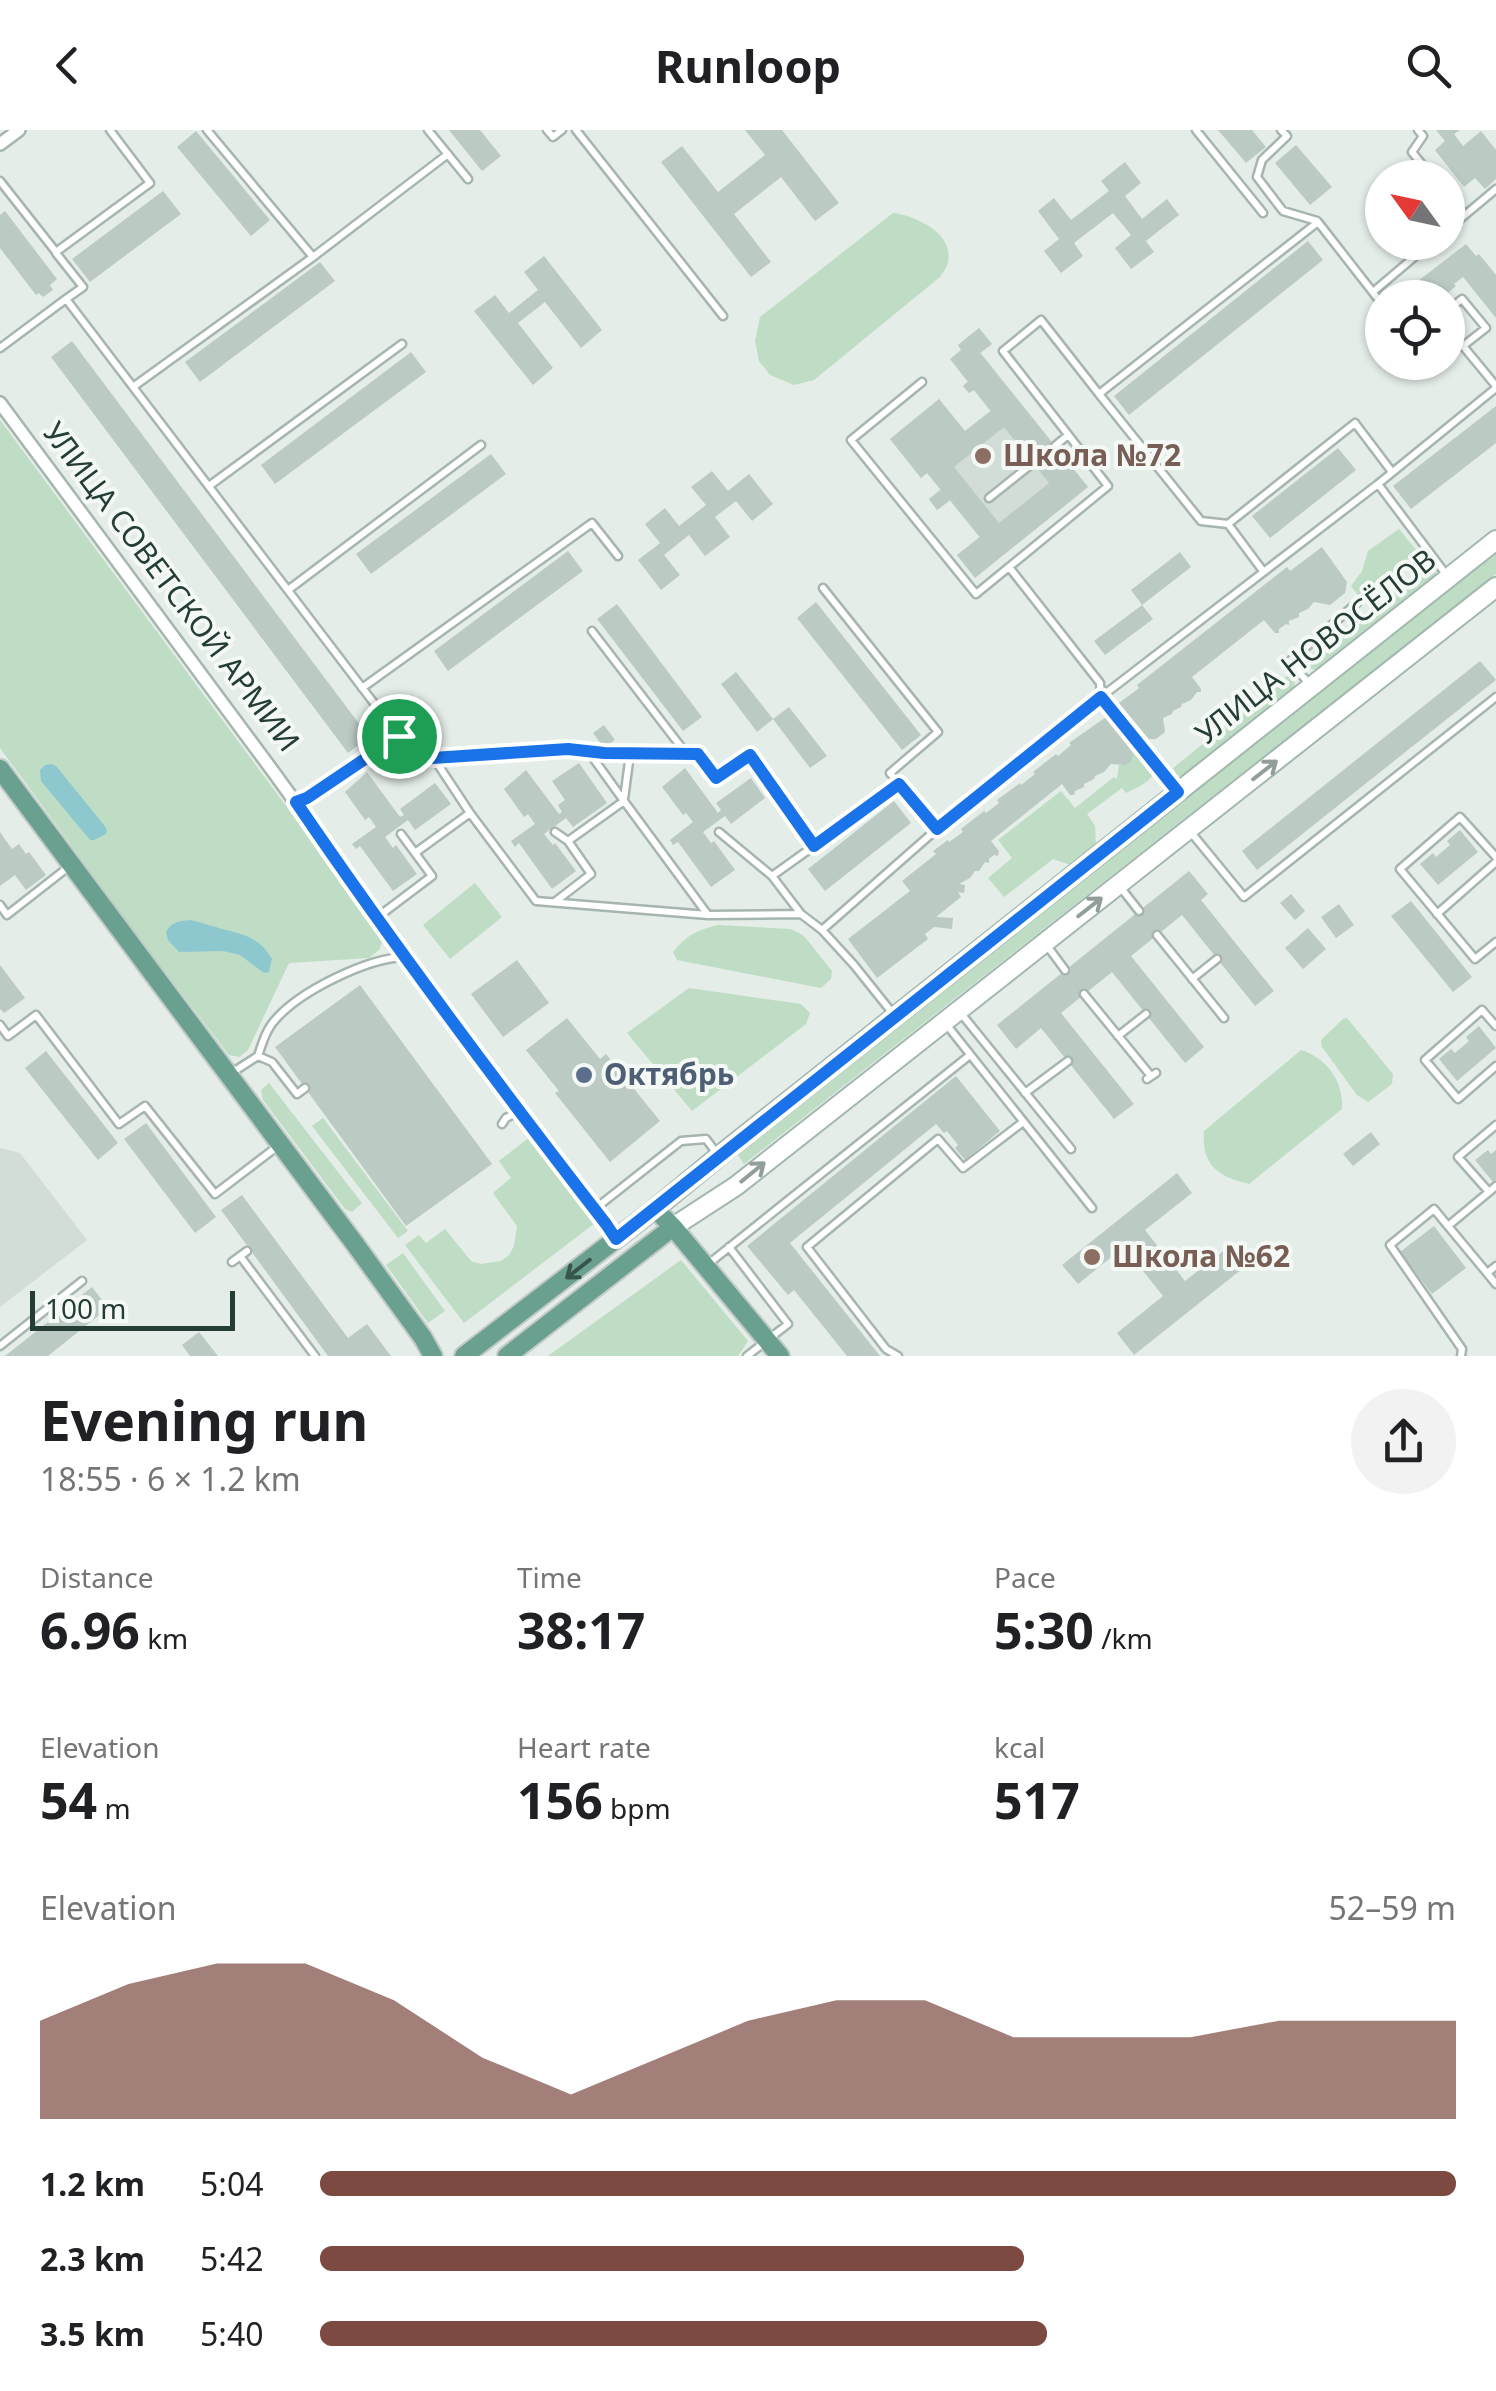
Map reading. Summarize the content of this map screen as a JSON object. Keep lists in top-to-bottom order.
{
  "streets": {
    "main road": ["УЛИЦА НОВОСЁЛОВ"],
    "street": ["УЛИЦА СОВЕТСКОЙ АРМИИ"]
  },
  "crossings": [
    ["УЛИЦА СОВЕТСКОЙ АРМИИ", "УЛИЦА НОВОСЁЛОВ"]
  ],
  "places": ["Школа №72", "Октябрь", "Школа №62"],
  "scale_bar": "100 m",
  "north": "top left",
  "page": {
    "header": "Runloop",
    "scale": "100 m",
    "heading": ["Evening run", "18:55 · 6 × 1.2 km"],
    "stats": [
      ["Distance", "6.96 km"],
      ["Time", "38:17"],
      ["Pace", "5:30 /km"],
      ["Elevation", "54 m"],
      ["Heart rate", "156 bpm"],
      ["kcal", "517"]
    ],
    "chart": ["Elevation", "52–59 m"],
    "list": [
      {
        "name": "1.2 km",
        "note": "5:04"
      },
      {
        "name": "2.3 km",
        "note": "5:42"
      },
      {
        "name": "3.5 km",
        "note": "5:40"
      }
    ]
  }
}
